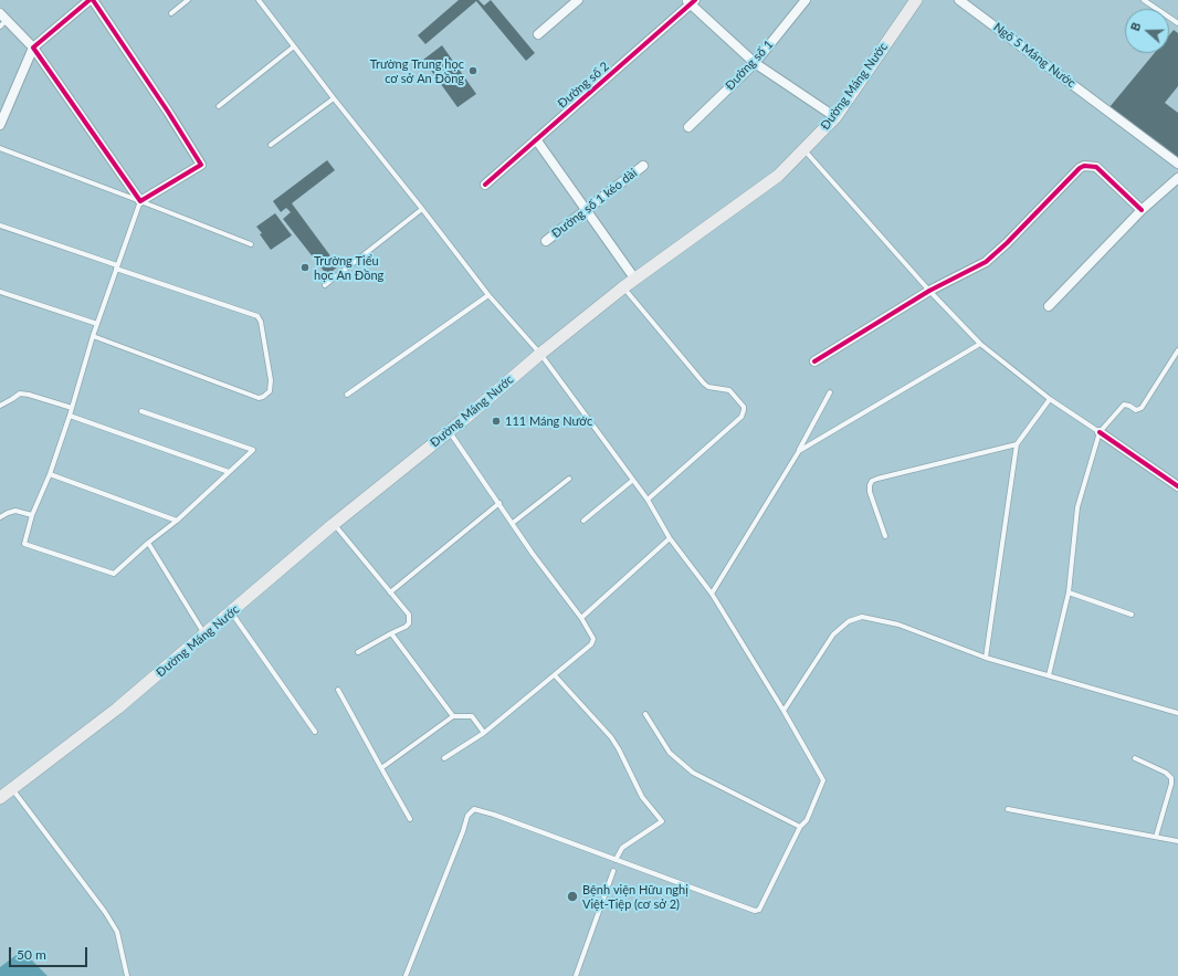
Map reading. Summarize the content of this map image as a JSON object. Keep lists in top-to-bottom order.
{
  "streets": {
    "main road": ["Đường Máng Nước"],
    "street": [
      "Ngõ 5 Máng Nước",
      "Đường số 1",
      "Đường số 2",
      "Đường số 1 kéo dài"
    ]
  },
  "places": [
    "Trường Trung học cơ sở An Đồng",
    "Trường Tiểu học An Đồng",
    "111 Máng Nước",
    "Bệnh viện Hữu nghị Việt-Tiệp (cơ sở 2)"
  ],
  "scale_bar": "50 m",
  "north": "left"
}
